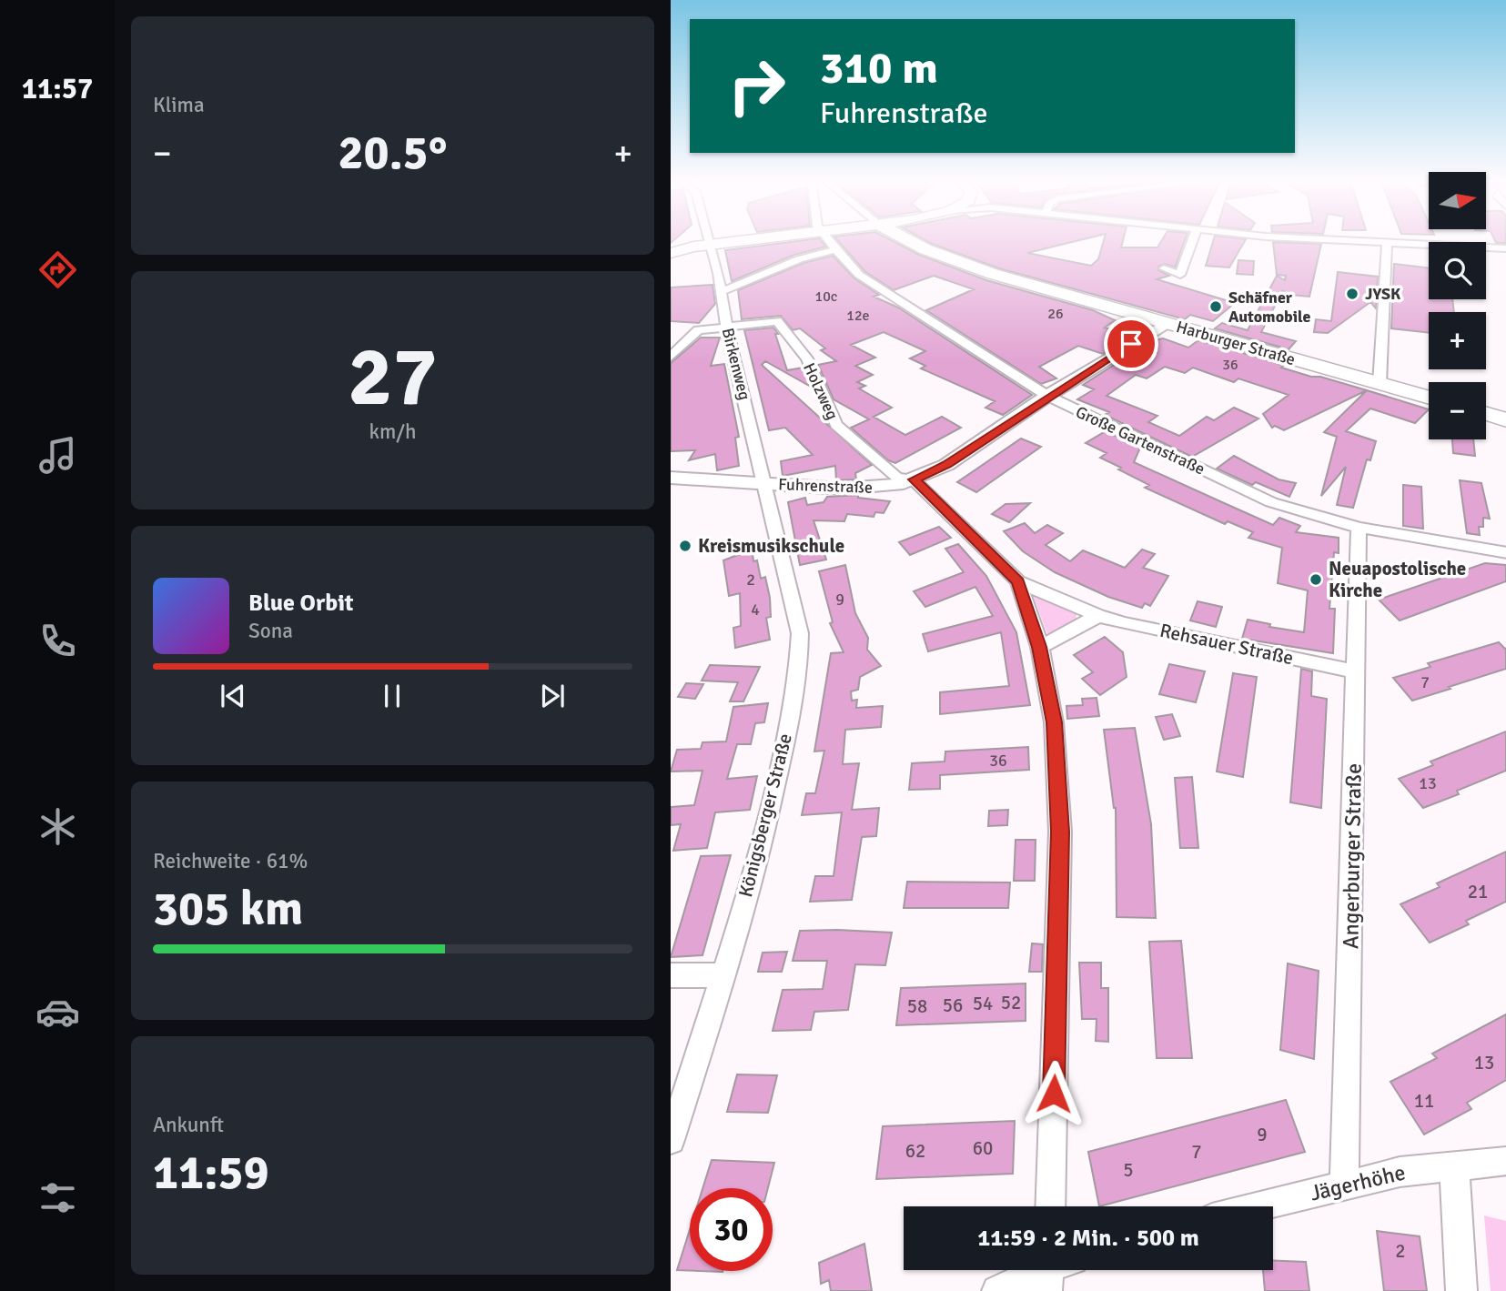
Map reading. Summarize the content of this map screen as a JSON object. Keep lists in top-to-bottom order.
{
  "streets": {
    "main road": ["Harburger Straße"],
    "street": [
      "Birkenweg",
      "Holzweg",
      "Große Gartenstraße",
      "Fuhrenstraße",
      "Rehsauer Straße",
      "Königsberger Straße",
      "Angerburger Straße",
      "Jägerhöhe"
    ]
  },
  "crossings": [
    ["Harburger Straße", "Fuhrenstraße"],
    ["Birkenweg", "Holzweg"],
    ["Birkenweg", "Fuhrenstraße"],
    ["Birkenweg", "Königsberger Straße"],
    ["Holzweg", "Fuhrenstraße"],
    ["Große Gartenstraße", "Fuhrenstraße"],
    ["Große Gartenstraße", "Angerburger Straße"],
    ["Fuhrenstraße", "Königsberger Straße"],
    ["Rehsauer Straße", "Angerburger Straße"],
    ["Angerburger Straße", "Jägerhöhe"]
  ],
  "places": [
    "JYSK",
    "Schäfner Automobile",
    "Kreismusikschule",
    "Neuapostolische Kirche"
  ],
  "house_numbers": [
    "10c",
    "26",
    "12e",
    "36",
    "2",
    "9",
    "4",
    "7",
    "36",
    "13",
    "21",
    "52",
    "54",
    "56",
    "58",
    "13",
    "11",
    "9",
    "60",
    "62",
    "7",
    "5",
    "2"
  ],
  "north": "right",
  "page": {
    "tabs": "11:57",
    "tile": [
      "Klima",
      ["27", "km/h"],
      ["Reichweite · 61%", "305 km"],
      ["Ankunft", "11:59"]
    ],
    "turn": ["310 m", "Fuhrenstraße"],
    "heat": ["−", "20.5°", "+"],
    "map_buttons": ["+", "−"],
    "song": ["Blue Orbit", "Sona"],
    "limit": "30",
    "trip": "11:59 · 2 Min. · 500 m"
  }
}
